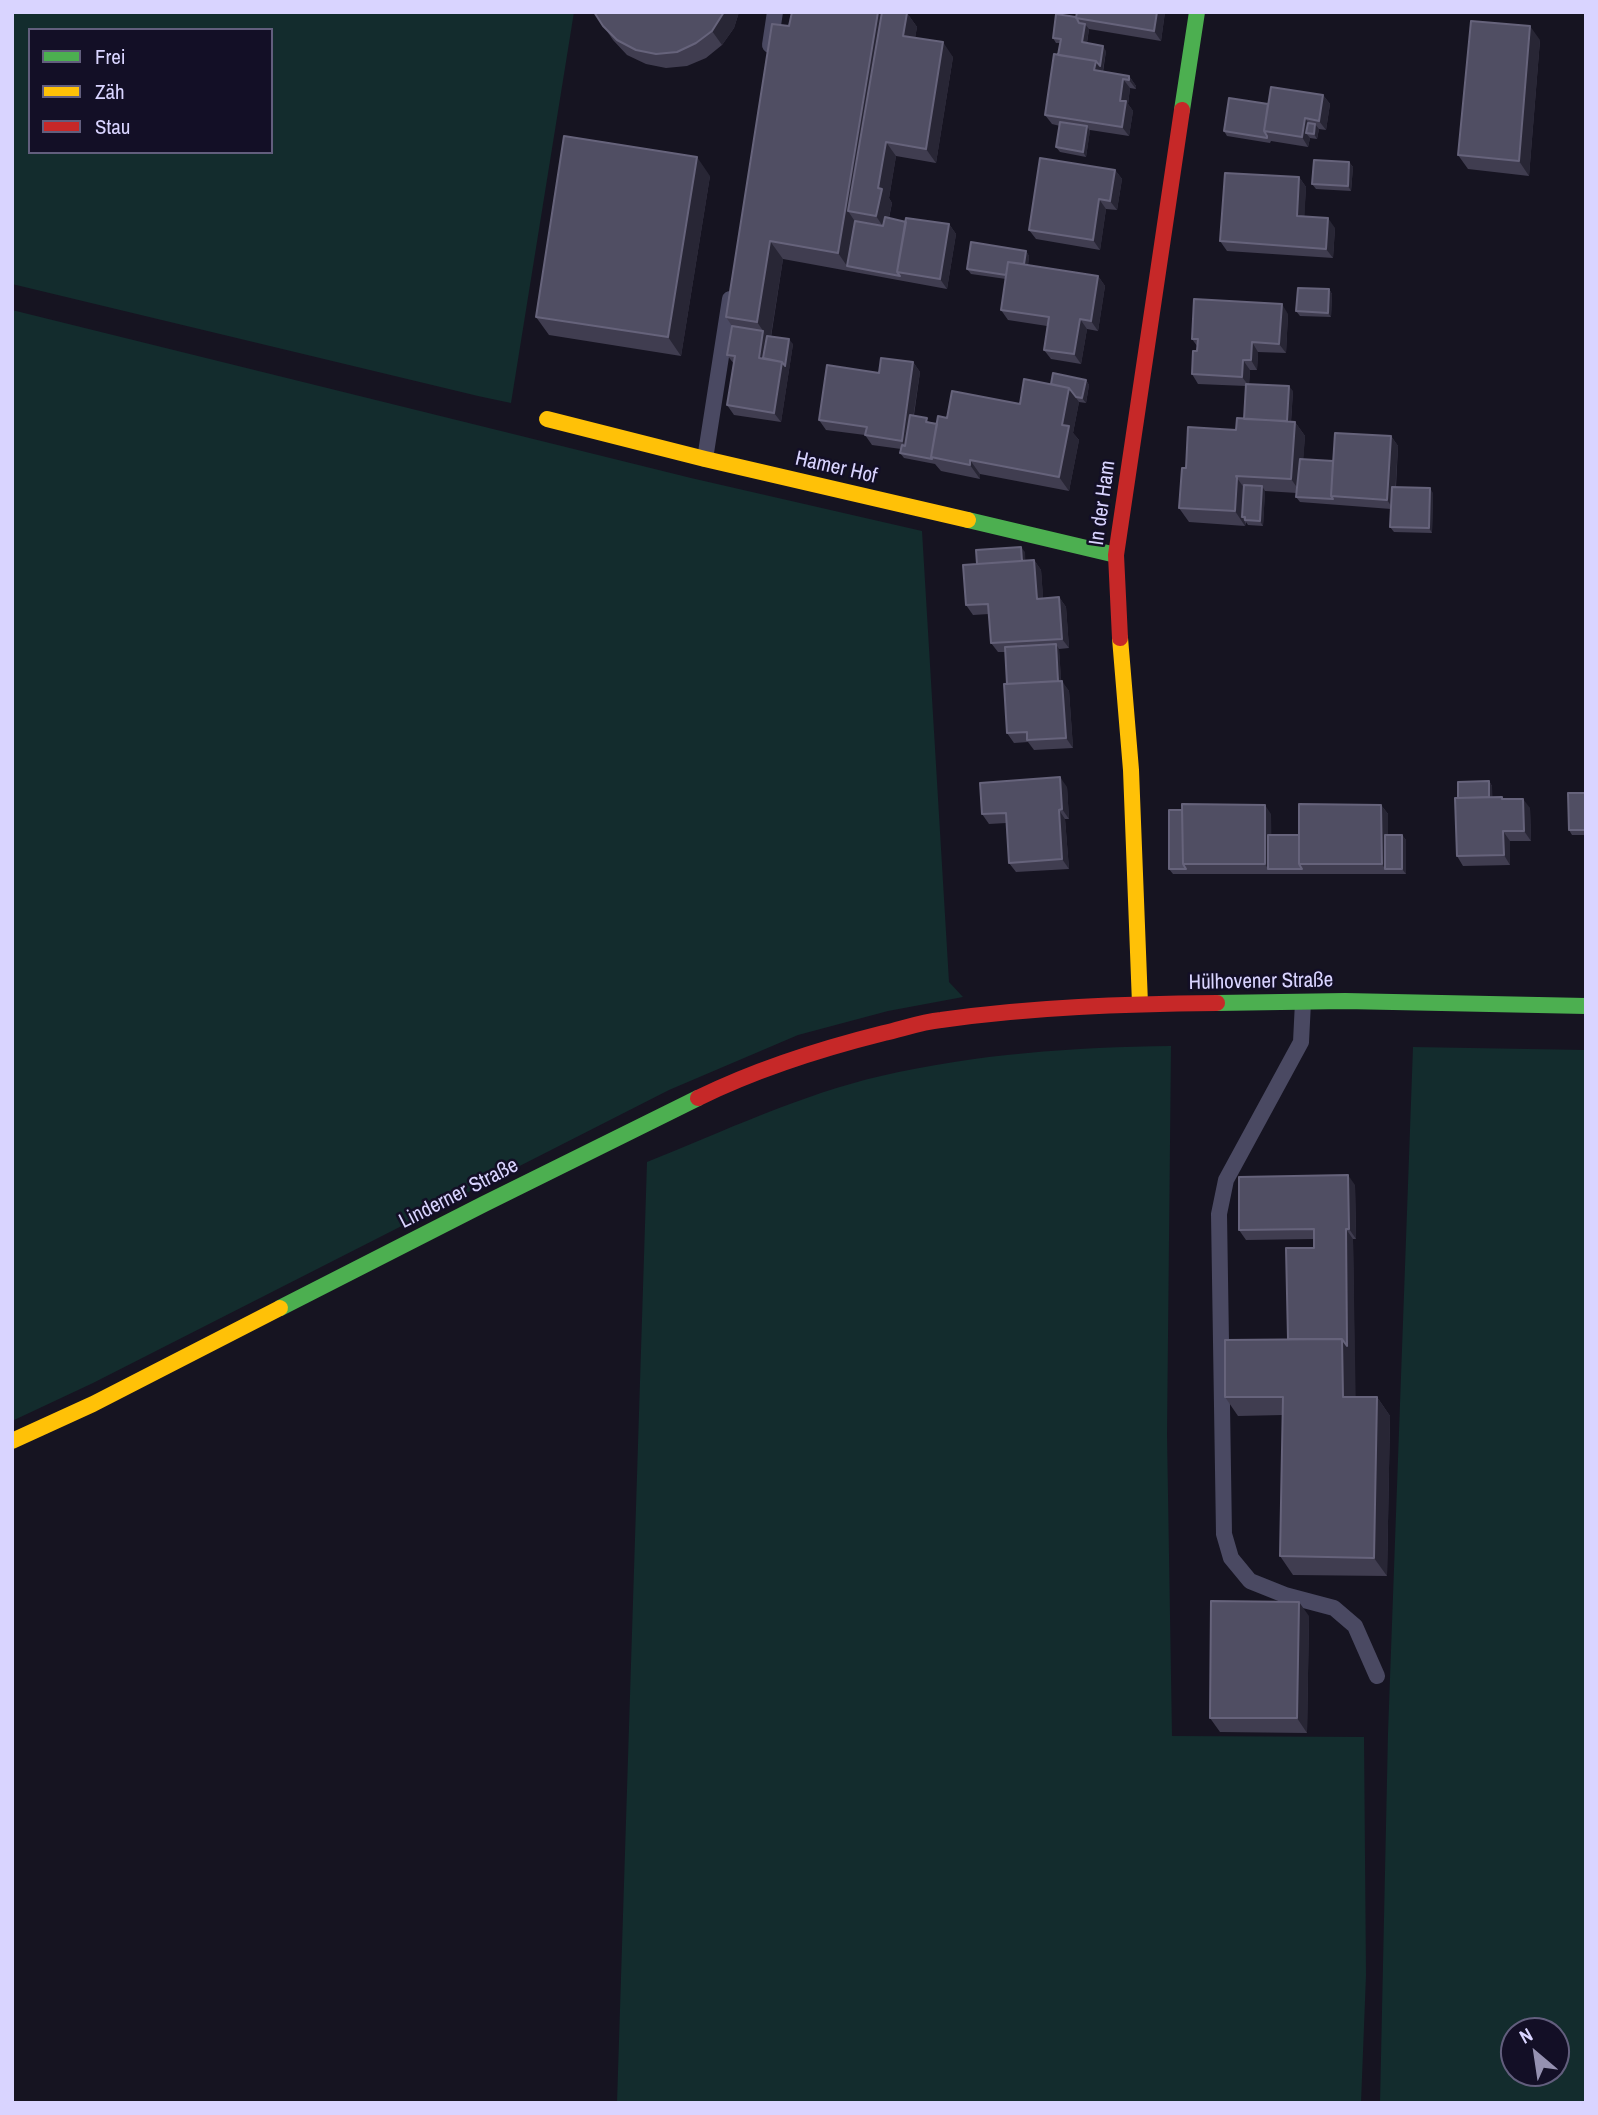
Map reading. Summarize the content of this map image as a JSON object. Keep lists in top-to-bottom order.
{
  "streets": {
    "main road": [
      "Hamer Hof",
      "In der Ham",
      "Hülhovener Straße",
      "Linderner Straße"
    ]
  },
  "crossings": [
    ["Hamer Hof", "In der Ham"],
    ["In der Ham", "Hülhovener Straße"],
    ["Hülhovener Straße", "Linderner Straße"]
  ],
  "legend": ["Frei", "Zäh", "Stau"],
  "north": "top left"
}
